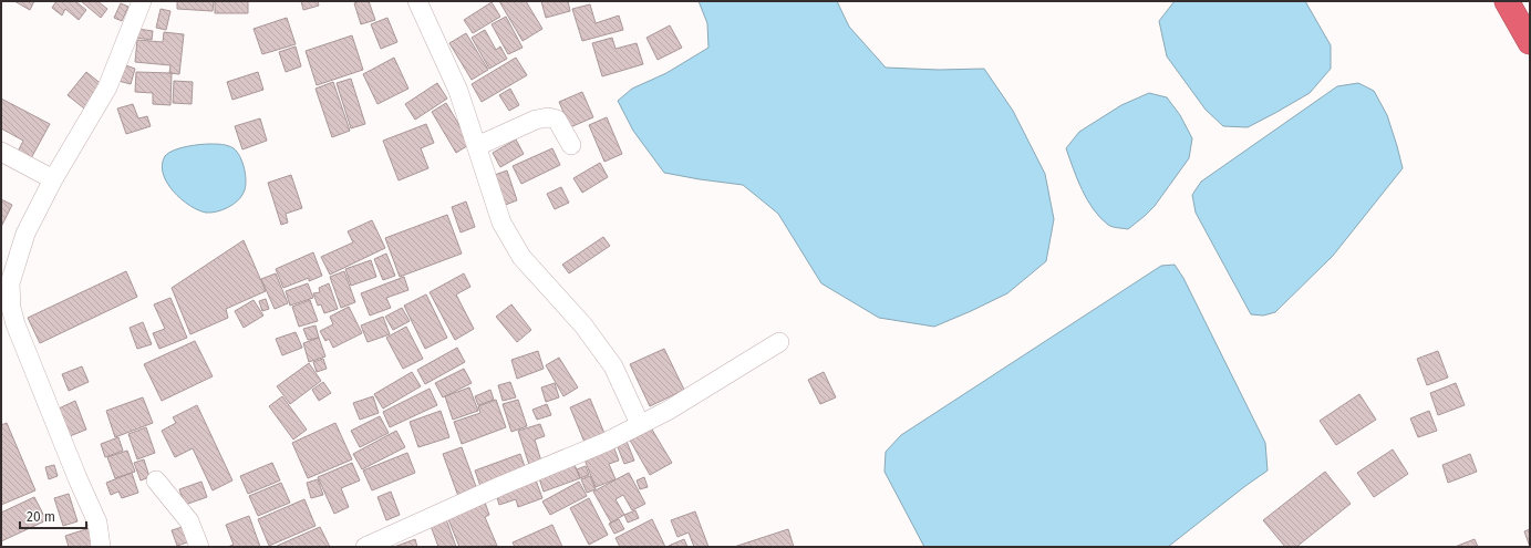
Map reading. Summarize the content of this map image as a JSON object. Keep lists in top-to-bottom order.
{
  "scale_bar": "20 m"
}
